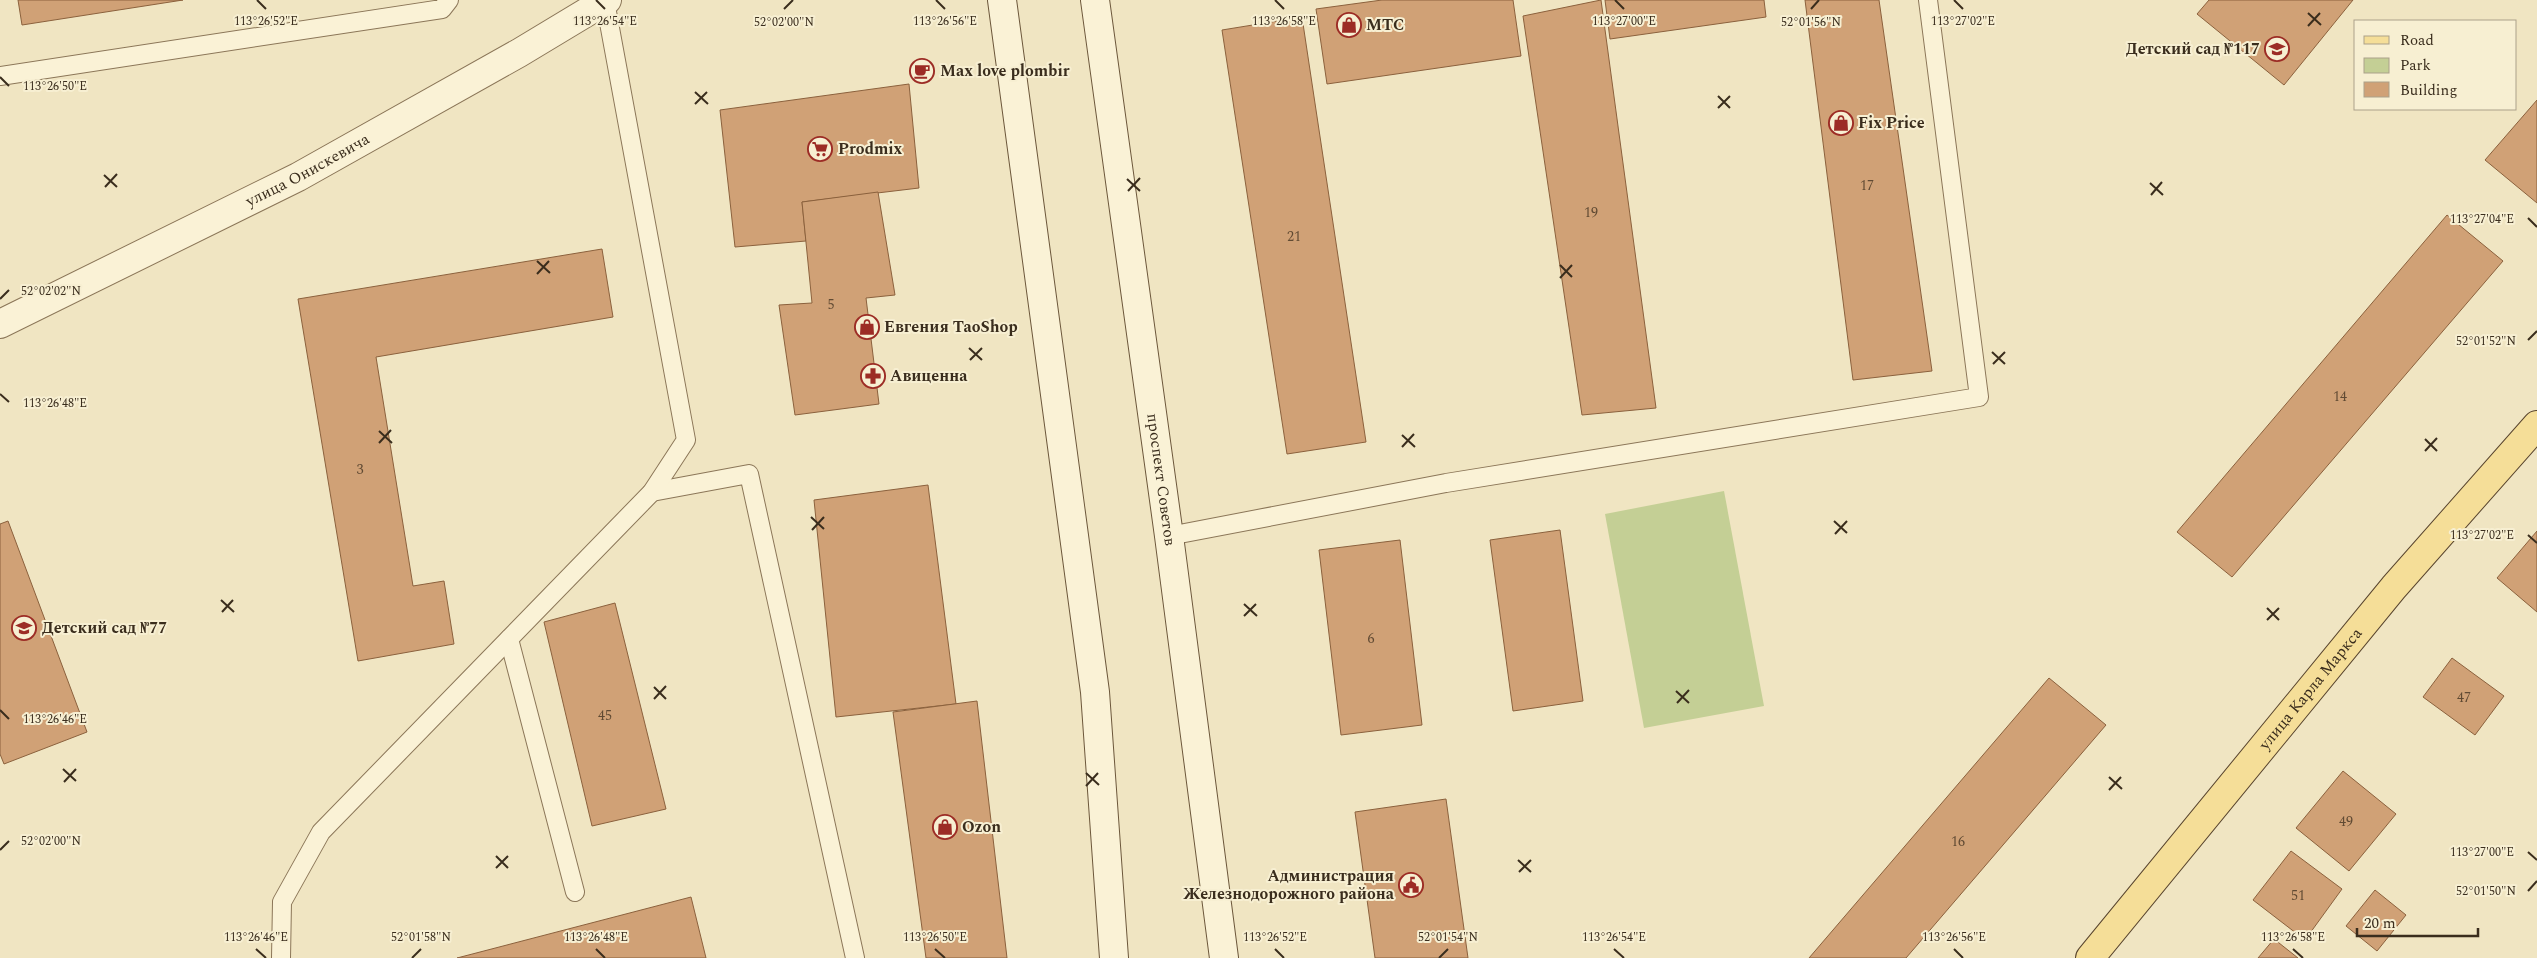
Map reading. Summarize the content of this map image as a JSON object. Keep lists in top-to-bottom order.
{
  "streets": {
    "main road": ["улица Онискевича", "проспект Советов", "улица Карла Маркса"]
  },
  "places": {
    "shop": [
      "МТС",
      "Fix Price",
      "Евгения TaoShop",
      "Ozon"
    ],
    "school or university": ["Детский сад №117", "Детский сад №77"],
    "cafe": ["Max love plombir"],
    "supermarket": ["Prodmix"],
    "pharmacy": ["Авиценна"],
    "public building": ["Администрация Железнодорожного района"]
  },
  "house_numbers": [
    "17",
    "19",
    "21",
    "5",
    "14",
    "3",
    "6",
    "47",
    "45",
    "49",
    "16",
    "51"
  ],
  "legend": ["Road", "Park", "Building"],
  "scale_bar": "20 m",
  "coordinates": [
    "113°26'52\"E",
    "113°26'54\"E",
    "113°26'56\"E",
    "113°26'58\"E",
    "113°27'00\"E",
    "113°27'02\"E",
    "52°02'00\"N",
    "52°01'56\"N",
    "113°26'50\"E",
    "113°27'04\"E",
    "52°02'02\"N",
    "52°01'52\"N",
    "113°26'48\"E",
    "113°26'46\"E",
    "52°01'50\"N",
    "52°01'58\"N",
    "52°01'54\"N"
  ]
}
